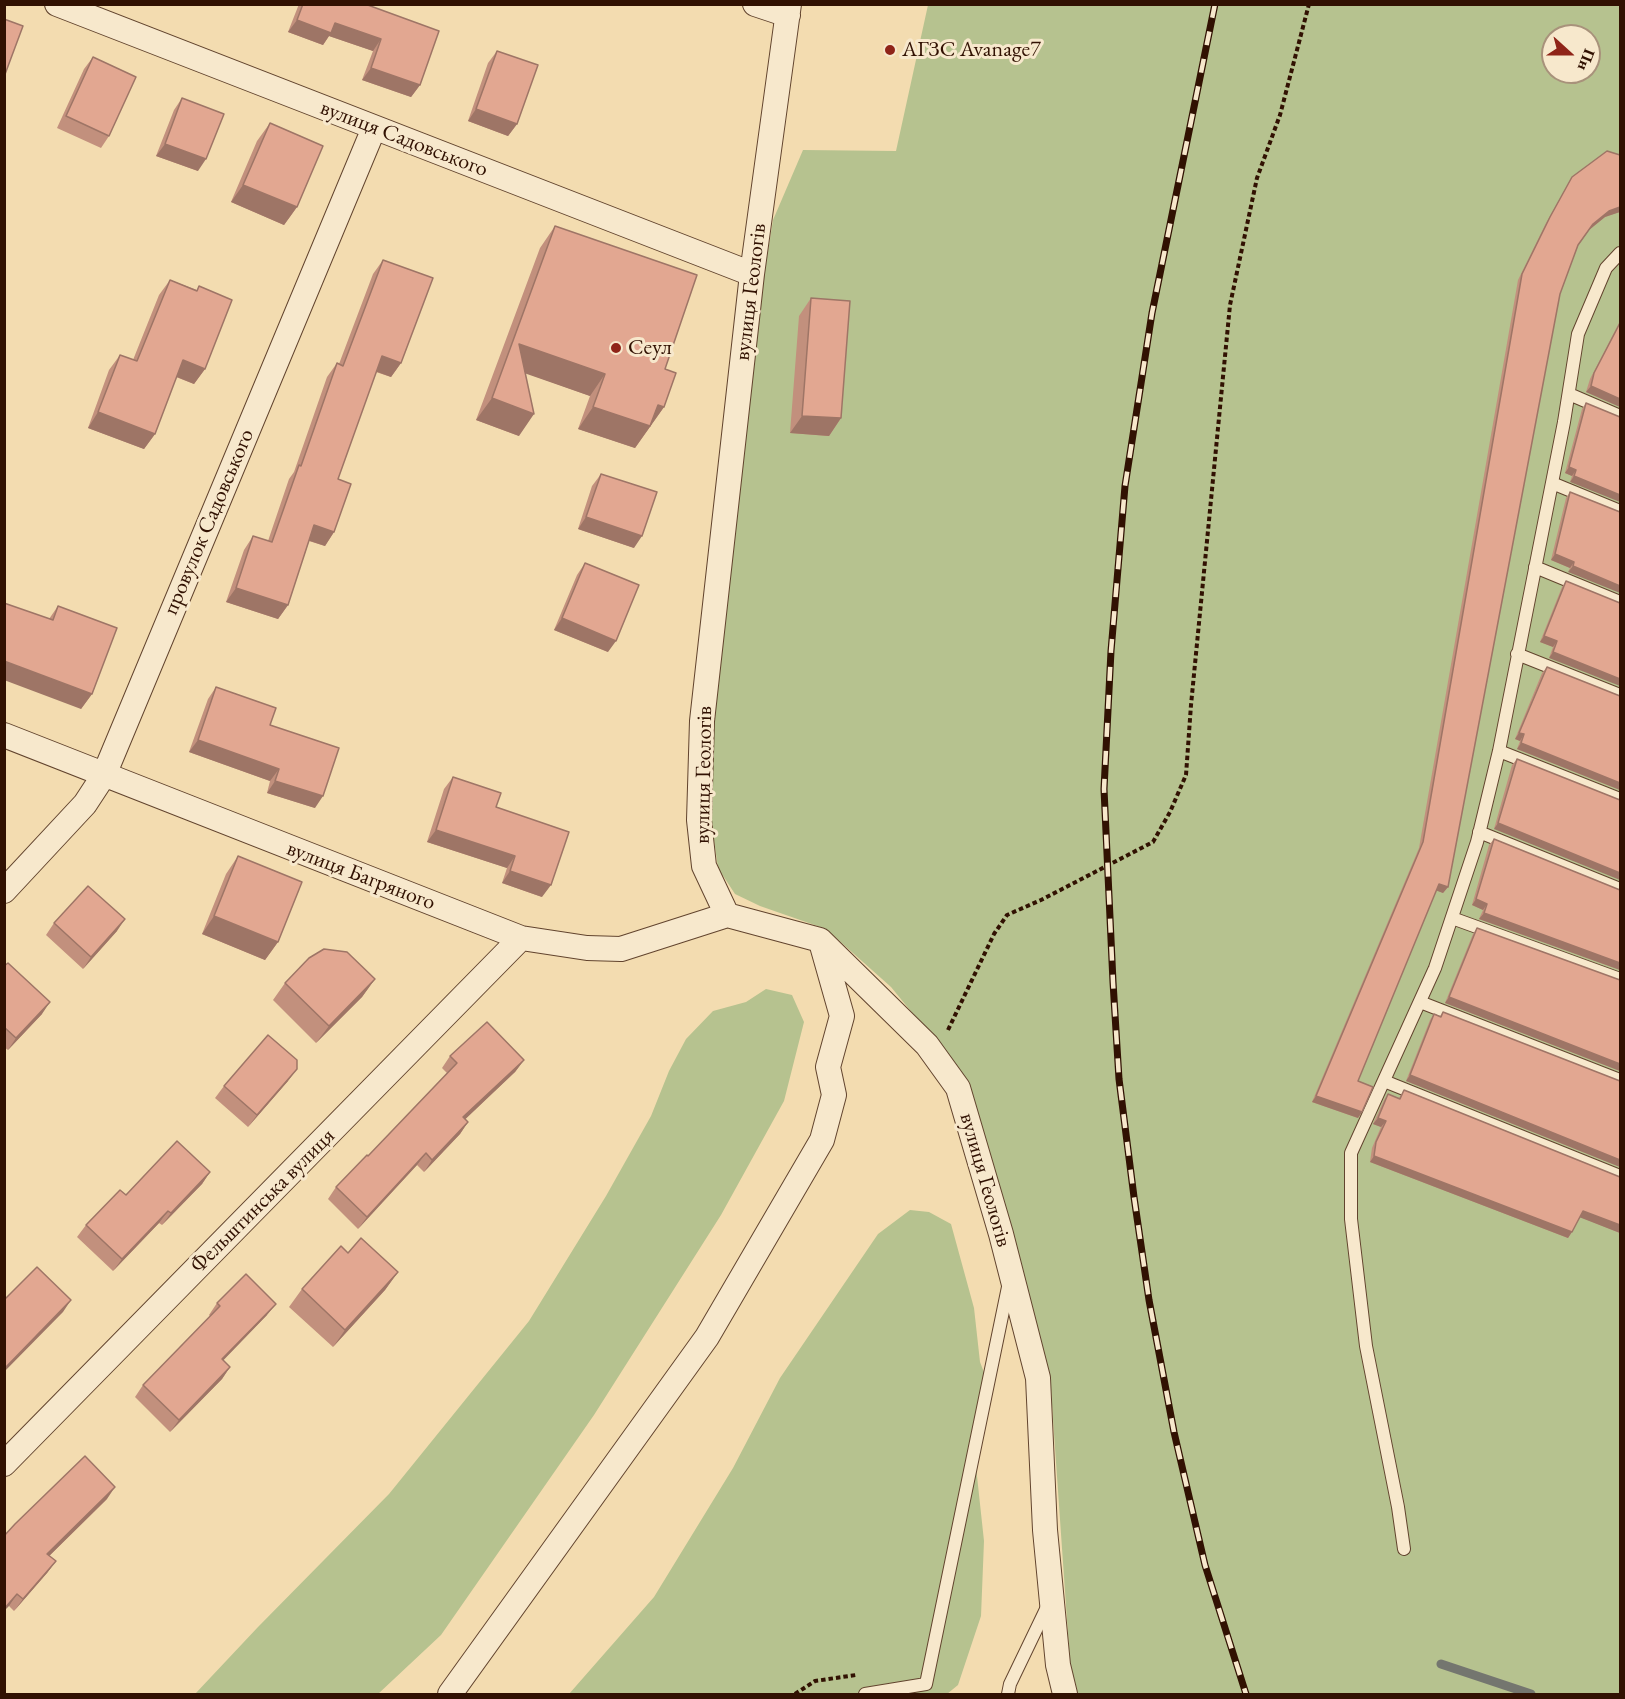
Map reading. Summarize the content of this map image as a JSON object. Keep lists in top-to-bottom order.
{
  "streets": {
    "street": [
      "вулиця Садовського",
      "вулиця Геологів",
      "провулок Садовського",
      "вулиця Багряного",
      "Фельштинська вулиця"
    ]
  },
  "crossings": [
    ["вулиця Садовського", "вулиця Геологів"],
    ["вулиця Садовського", "провулок Садовського"],
    ["вулиця Геологів", "вулиця Багряного"],
    ["провулок Садовського", "вулиця Багряного"],
    ["вулиця Багряного", "Фельштинська вулиця"]
  ],
  "places": ["АГЗС Avanage7", "Сеул"],
  "north": "right"
}
